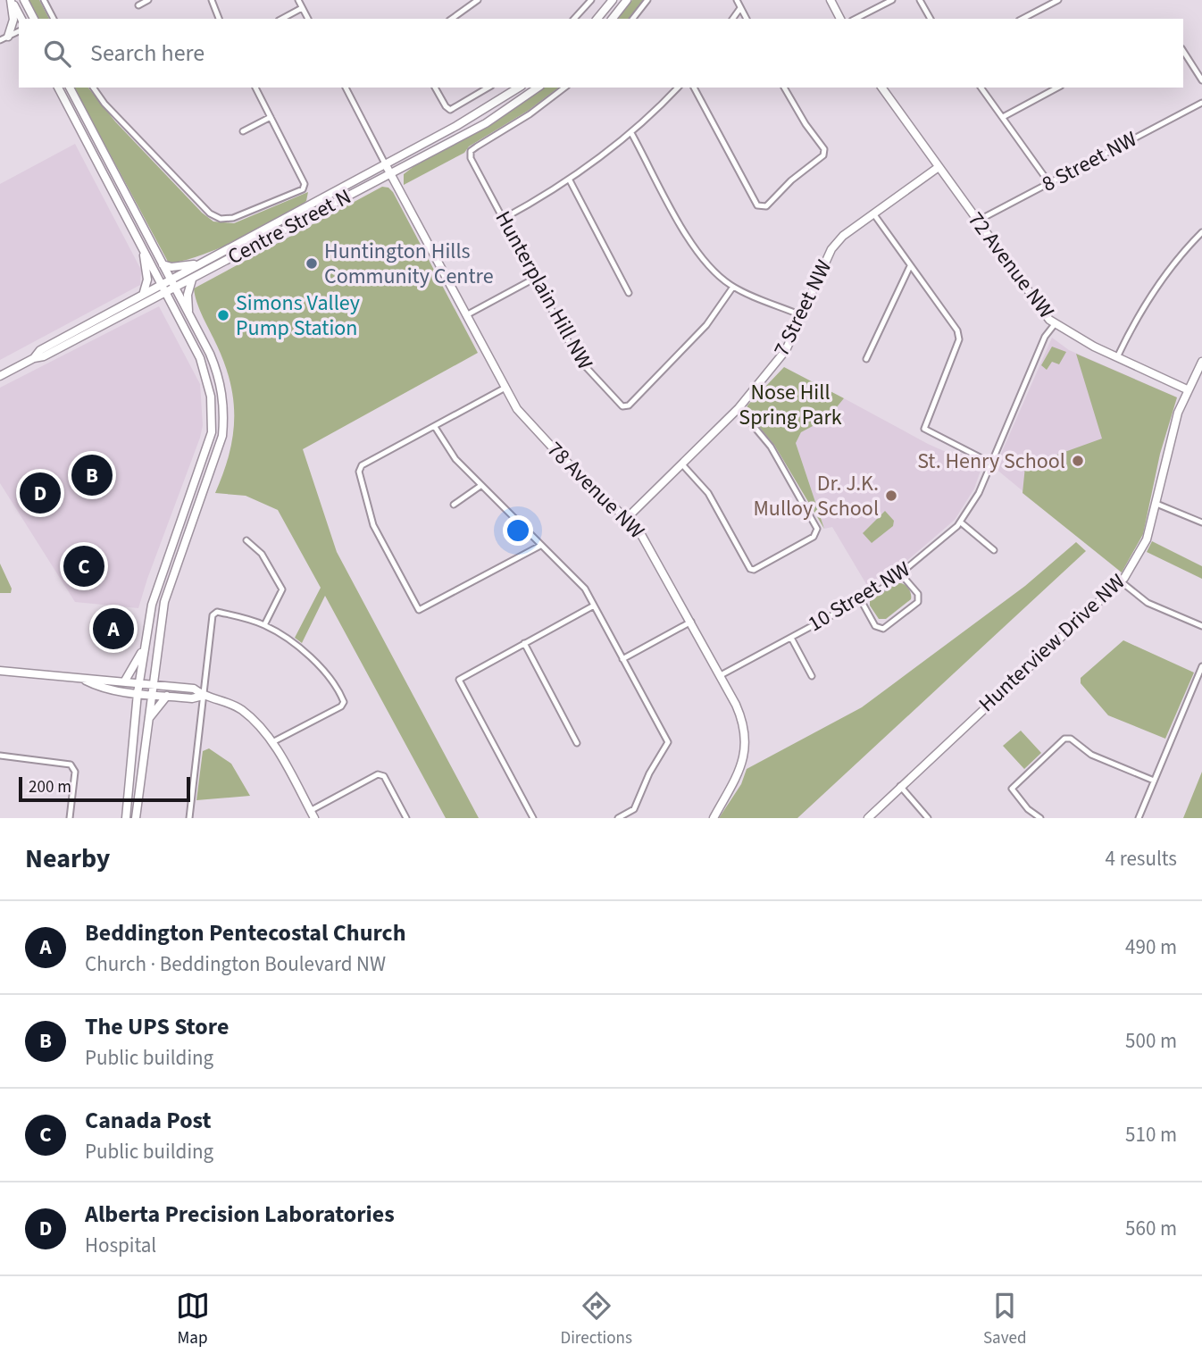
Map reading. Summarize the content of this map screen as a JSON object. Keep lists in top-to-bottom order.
{
  "streets": {
    "street": [
      "8 Street NW",
      "Centre Street N",
      "72 Avenue NW",
      "Hunterplain Hill NW",
      "7 Street NW",
      "78 Avenue NW",
      "10 Street NW",
      "Hunterview Drive NW"
    ]
  },
  "crossings": [
    ["8 Street NW", "72 Avenue NW"],
    ["Centre Street N", "78 Avenue NW"],
    ["72 Avenue NW", "7 Street NW"],
    ["72 Avenue NW", "10 Street NW"],
    ["72 Avenue NW", "Hunterview Drive NW"],
    ["7 Street NW", "78 Avenue NW"],
    ["78 Avenue NW", "10 Street NW"]
  ],
  "parks": ["Nose Hill Spring Park"],
  "places": [
    "Huntington Hills Community Centre",
    "Simons Valley Pump Station",
    "St. Henry School",
    "Dr. J.K. Mulloy School"
  ],
  "scale_bar": "200 m",
  "page": {
    "search": "Search here",
    "pins": [
      "B",
      "D",
      "C",
      "A"
    ],
    "scale": "200 m",
    "heading": ["Nearby", "4 results"],
    "list": [
      {
        "mark": "A",
        "name": "Beddington Pentecostal Church",
        "note": "Church · Beddington Boulevard NW",
        "value": "490 m"
      },
      {
        "mark": "B",
        "name": "The UPS Store",
        "note": "Public building",
        "value": "500 m"
      },
      {
        "mark": "C",
        "name": "Canada Post",
        "note": "Public building",
        "value": "510 m"
      },
      {
        "mark": "D",
        "name": "Alberta Precision Laboratories",
        "note": "Hospital",
        "value": "560 m"
      }
    ],
    "nav": ["Map", "Directions", "Saved"]
  }
}
